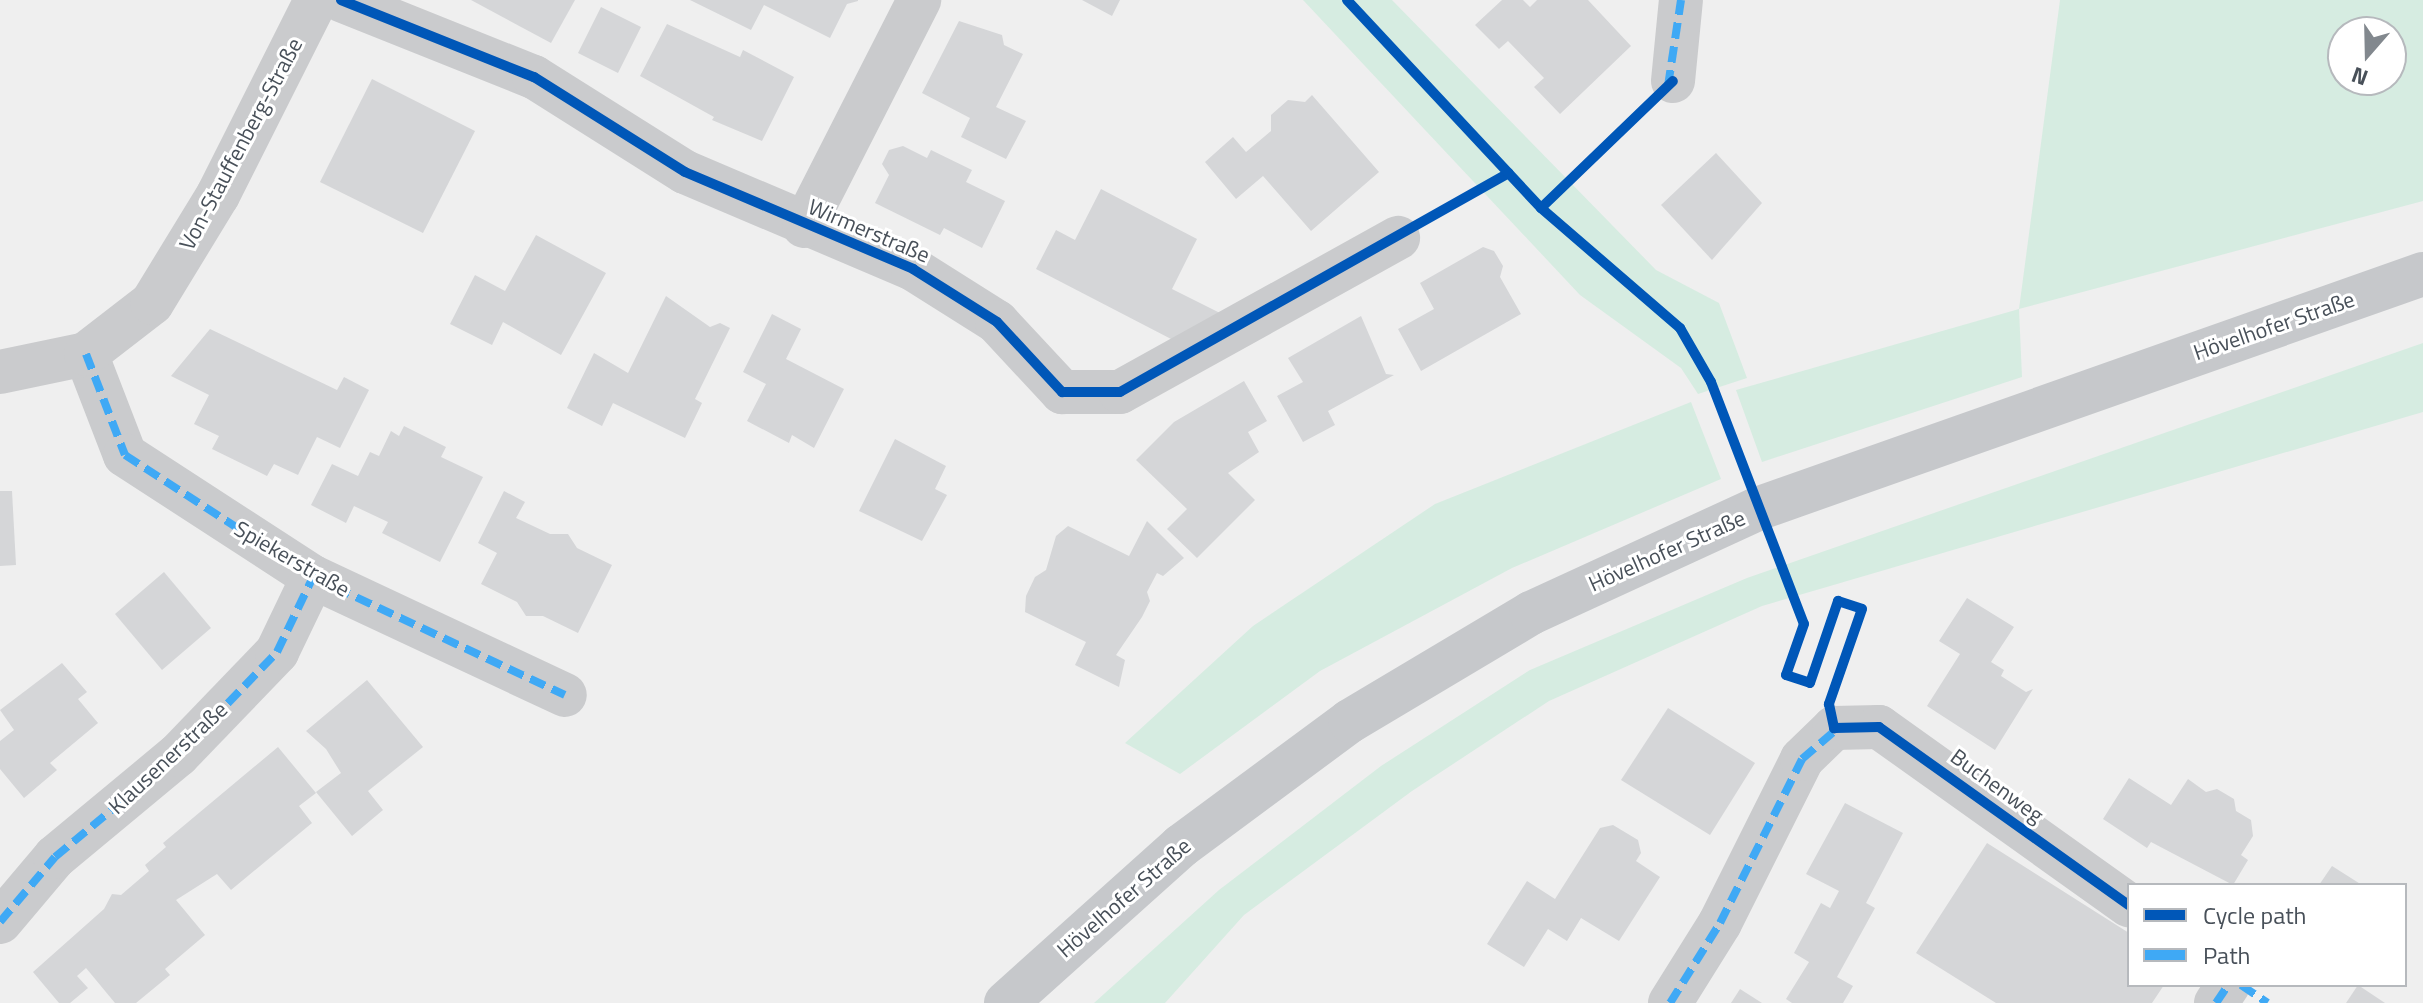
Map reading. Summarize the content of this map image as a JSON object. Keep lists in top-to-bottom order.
{
  "streets": {
    "main road": ["Hövelhofer Straße"],
    "street": [
      "Von-Stauffenberg-Straße",
      "Wirmerstraße",
      "Spiekerstraße",
      "Klausenerstraße",
      "Buchenweg"
    ]
  },
  "crossings": [
    ["Von-Stauffenberg-Straße", "Spiekerstraße"],
    ["Spiekerstraße", "Klausenerstraße"]
  ],
  "legend": ["Cycle path", "Path"],
  "north": "bottom"
}
